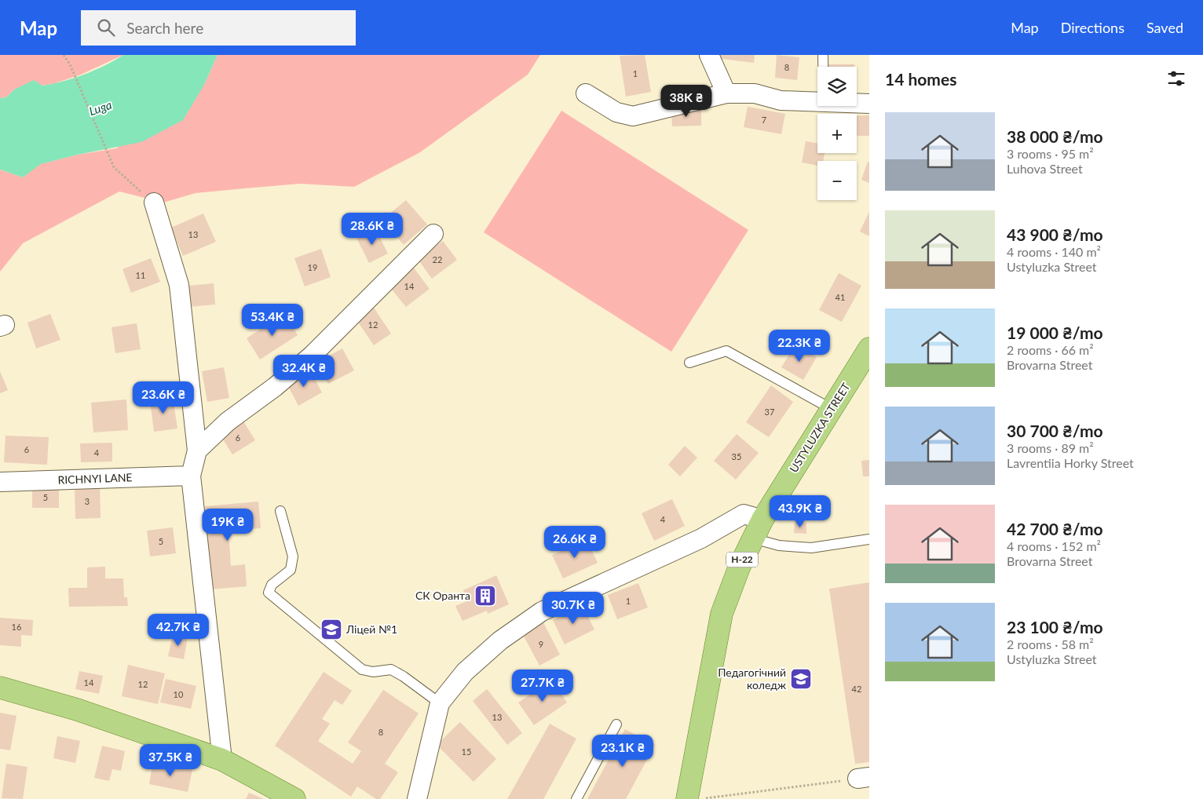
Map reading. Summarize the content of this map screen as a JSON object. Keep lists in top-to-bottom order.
{
  "streets": {
    "main road": ["USTYLUZKA STREET", "Н-22"],
    "street": ["RICHNYI LANE"]
  },
  "water": ["Luga"],
  "places": {
    "building": ["СК Оранта"],
    "school or university": ["Ліцей №1", "Педагогічний коледж"]
  },
  "house_numbers": [
    "8",
    "1",
    "7",
    "13",
    "22",
    "19",
    "11",
    "14",
    "41",
    "12",
    "37",
    "6",
    "6",
    "4",
    "35",
    "5",
    "3",
    "4",
    "5",
    "1",
    "16",
    "9",
    "14",
    "12",
    "42",
    "10",
    "13",
    "8",
    "15"
  ],
  "page": {
    "header": "Map",
    "search": "Search here",
    "nav": ["Map", "Directions", "Saved"],
    "heading": "14 homes",
    "map_buttons": ["+", "−"],
    "price": [
      "38K ₴",
      "28.6K ₴",
      "53.4K ₴",
      "22.3K ₴",
      "32.4K ₴",
      "23.6K ₴",
      "43.9K ₴",
      "19K ₴",
      "26.6K ₴",
      "30.7K ₴",
      "42.7K ₴",
      "27.7K ₴",
      "23.1K ₴",
      "37.5K ₴"
    ],
    "list": [
      {
        "name": "38 000 ₴/mo",
        "note": "3 rooms · 95 m² · Luhova Street"
      },
      {
        "name": "43 900 ₴/mo",
        "note": "4 rooms · 140 m² · Ustyluzka Street"
      },
      {
        "name": "19 000 ₴/mo",
        "note": "2 rooms · 66 m² · Brovarna Street"
      },
      {
        "name": "30 700 ₴/mo",
        "note": "3 rooms · 89 m² · Lavrentiia Horky Street"
      },
      {
        "name": "42 700 ₴/mo",
        "note": "4 rooms · 152 m² · Brovarna Street"
      },
      {
        "name": "23 100 ₴/mo",
        "note": "2 rooms · 58 m² · Ustyluzka Street"
      }
    ]
  }
}
